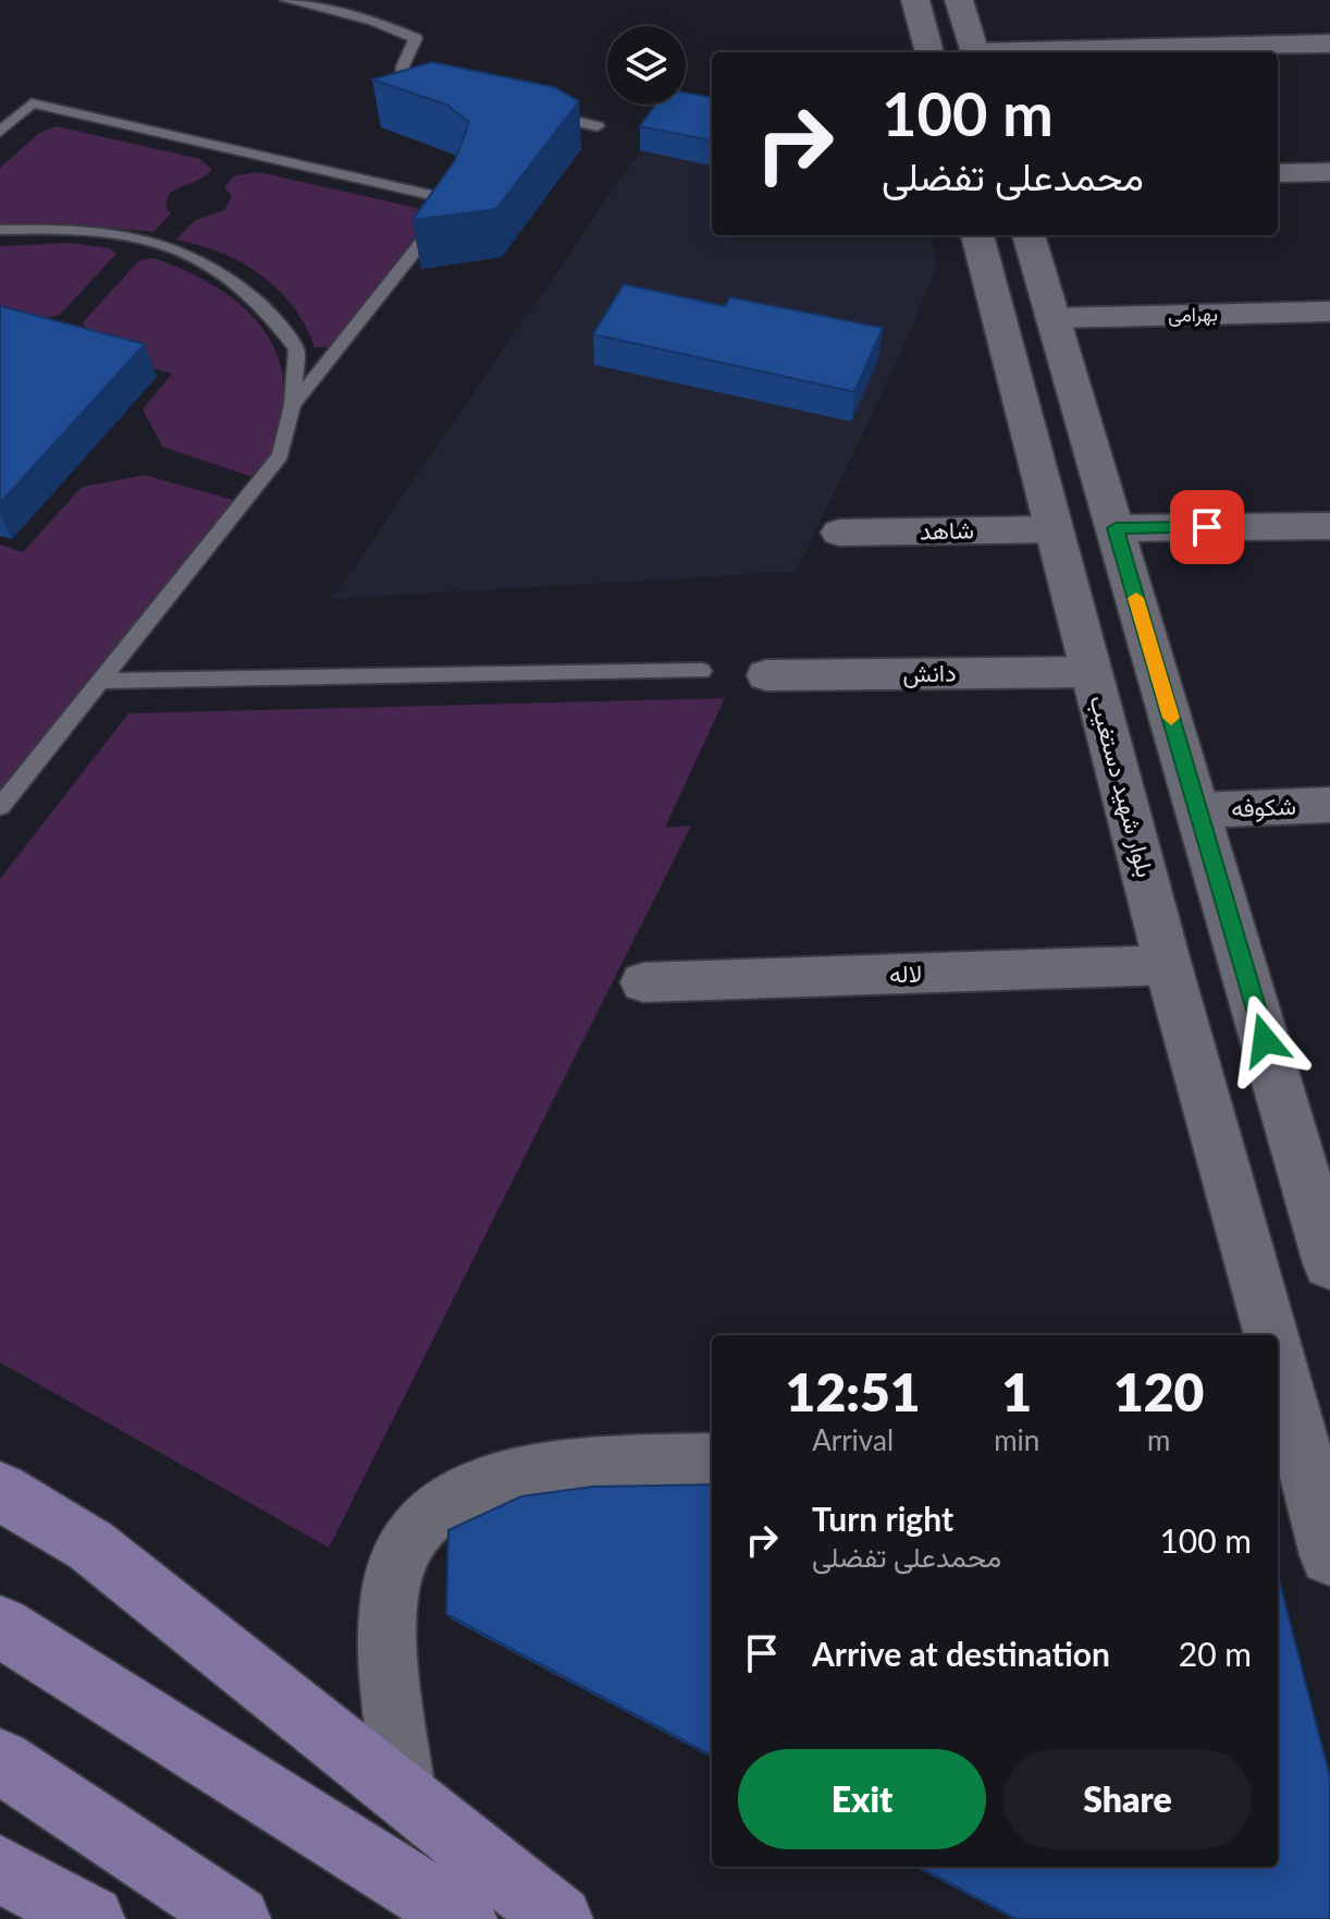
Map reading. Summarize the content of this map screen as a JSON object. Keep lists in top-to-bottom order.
{
  "streets": {
    "street": [
      "بهرامی",
      "شاهد",
      "دانش",
      "بلوار شهید دستغیب",
      "شکوفه",
      "لاله"
    ]
  },
  "crossings": [
    ["شاهد", "بلوار شهید دستغیب"],
    ["دانش", "بلوار شهید دستغیب"],
    ["بلوار شهید دستغیب", "لاله"]
  ],
  "page": {
    "turn": ["100 m", "محمدعلی تفضلی"],
    "eta": [
      "12:51",
      "Arrival",
      "1",
      "min",
      "120",
      "m"
    ],
    "list": [
      {
        "name": "Turn right",
        "note": "محمدعلی تفضلی",
        "value": "100 m"
      },
      {
        "name": "Arrive at destination",
        "value": "20 m"
      }
    ],
    "buttons": ["Exit", "Share"]
  }
}
